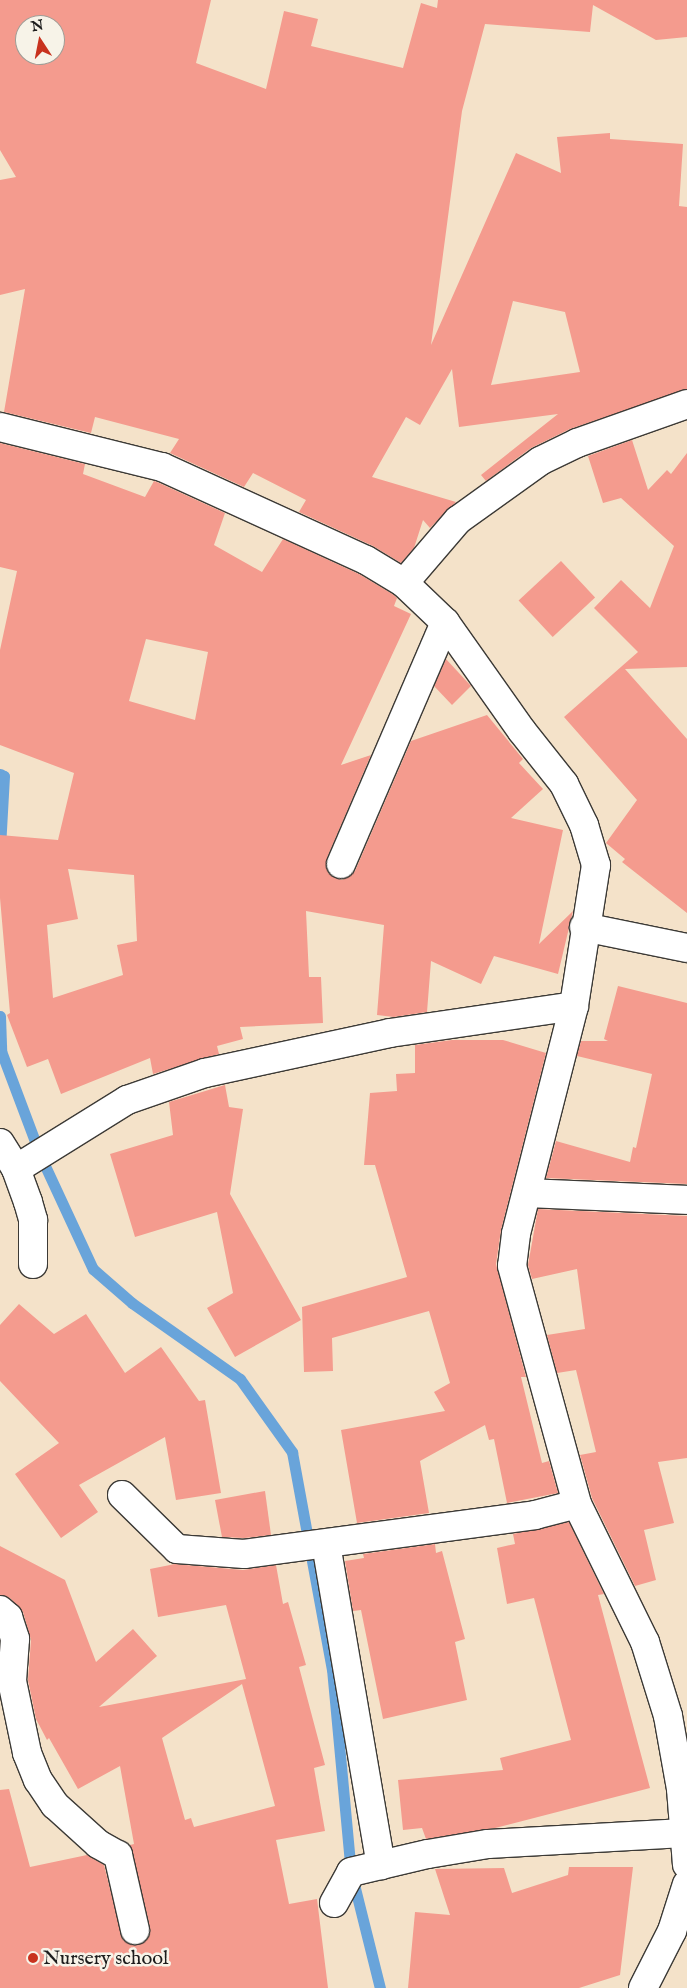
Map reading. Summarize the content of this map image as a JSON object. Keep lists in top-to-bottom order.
{
  "places": ["Nursery school"],
  "north": "top"
}
